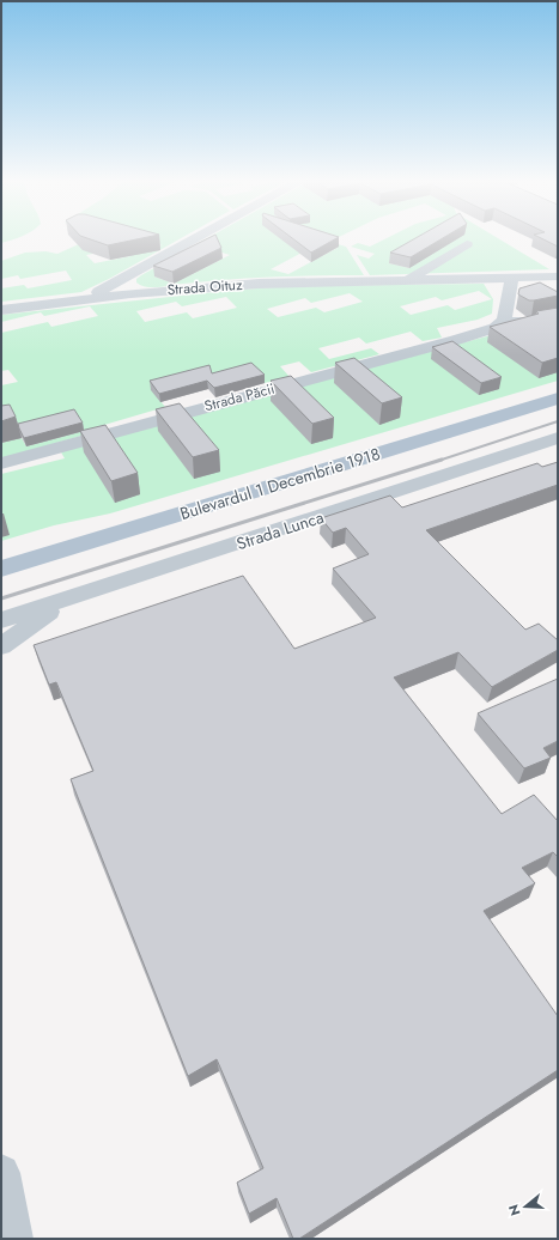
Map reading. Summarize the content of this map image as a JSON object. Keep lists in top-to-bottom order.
{
  "streets": {
    "main road": ["Bulevardul 1 Decembrie 1918"],
    "street": ["Strada Oituz", "Strada Păcii", "Strada Lunca"]
  },
  "north": "left"
}
